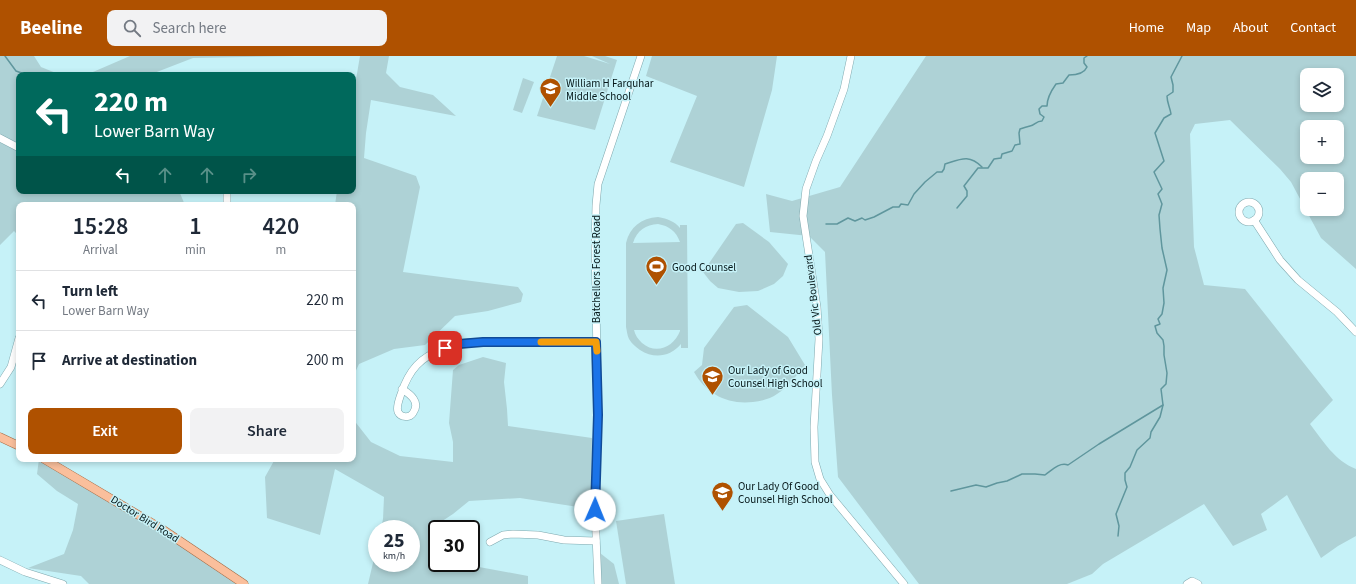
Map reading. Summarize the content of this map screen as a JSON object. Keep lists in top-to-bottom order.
{
  "streets": {
    "main road": ["Doctor Bird Road"],
    "street": ["Batchellors Forest Road", "Old Vic Boulevard"]
  },
  "places": {
    "school or university": ["William H Farquhar Middle School", "Our Lady of Good Counsel High School", "Our Lady Of Good Counsel High School"],
    "sports": ["Good Counsel"]
  },
  "page": {
    "header": "Beeline",
    "search": "Search here",
    "nav": [
      "Home",
      "Map",
      "About",
      "Contact"
    ],
    "map_buttons": ["+", "−"],
    "turn": ["220 m", "Lower Barn Way"],
    "eta": [
      "15:28",
      "Arrival",
      "1",
      "min",
      "420",
      "m"
    ],
    "list": [
      {
        "name": "Turn left",
        "note": "Lower Barn Way",
        "value": "220 m"
      },
      {
        "name": "Arrive at destination",
        "value": "200 m"
      }
    ],
    "buttons": ["Exit", "Share"],
    "speed": "25 km/h",
    "limit": "30"
  }
}
